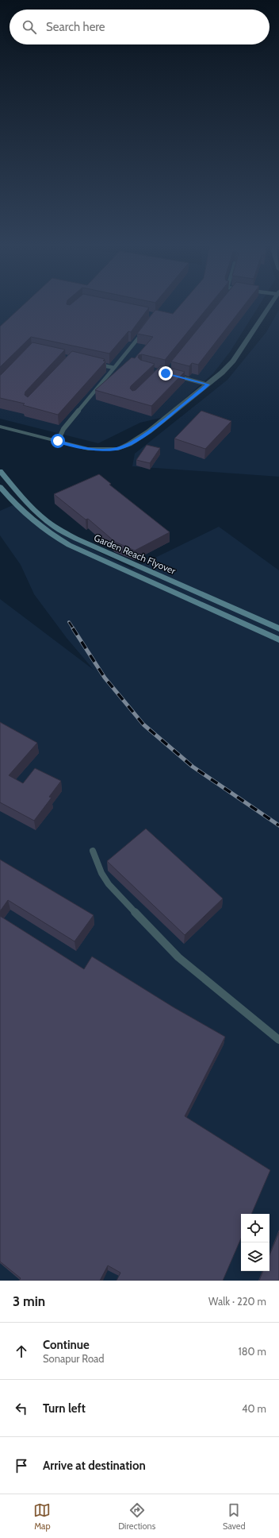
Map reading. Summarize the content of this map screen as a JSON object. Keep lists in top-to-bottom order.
{
  "streets": {
    "main road": ["Garden Reach Flyover"]
  },
  "page": {
    "search": "Search here",
    "heading": ["3 min", "Walk · 220 m"],
    "list": [
      ["Continue", "Sonapur Road", "180 m"],
      ["Turn left", "40 m"],
      "Arrive at destination"
    ],
    "nav": ["Map", "Directions", "Saved"]
  }
}
